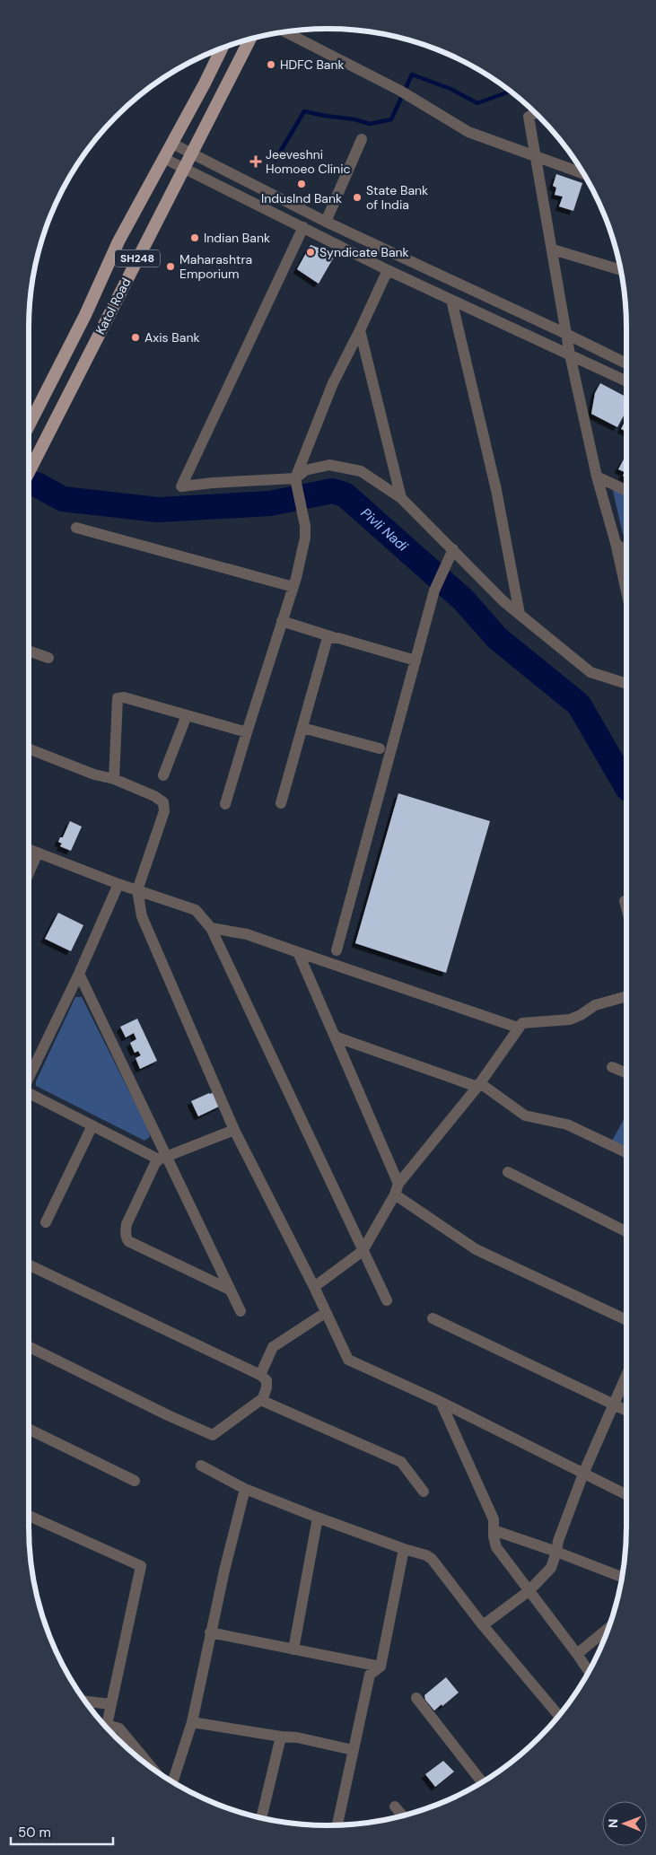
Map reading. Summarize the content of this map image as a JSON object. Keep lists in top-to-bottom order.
{
  "streets": {
    "main road": ["SH248", "Katol Road"]
  },
  "water": ["Pivli Nadi"],
  "places": {
    "other": [
      "HDFC Bank",
      "IndusInd Bank",
      "State Bank of India",
      "Indian Bank",
      "Syndicate Bank",
      "Maharashtra Emporium",
      "Axis Bank"
    ],
    "health": ["Jeeveshni Homoeo Clinic"]
  },
  "scale_bar": "50 m",
  "north": "left"
}
